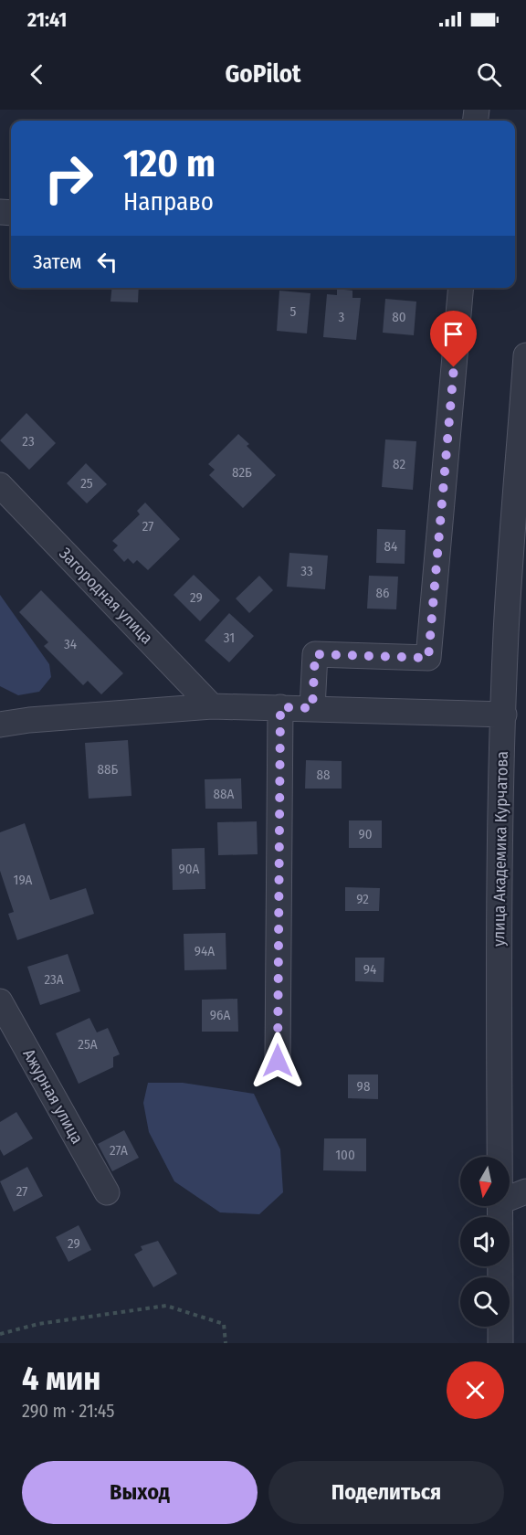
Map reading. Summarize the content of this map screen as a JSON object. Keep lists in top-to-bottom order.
{
  "streets": {
    "street": ["Загородная улица", "улица Академика Курчатова", "Ажурная улица"]
  },
  "house_numbers": [
    "5",
    "3",
    "80",
    "23",
    "82",
    "82Б",
    "25",
    "27",
    "84",
    "33",
    "86",
    "29",
    "31",
    "34",
    "88Б",
    "88",
    "88А",
    "90",
    "90А",
    "19А",
    "92",
    "94А",
    "94",
    "23А",
    "96А",
    "25А",
    "98",
    "27А",
    "100",
    "27",
    "29"
  ],
  "north": "bottom",
  "page": {
    "status": "21:41",
    "header": "GoPilot",
    "turn": ["120 m", "Направо"],
    "then": "Затем",
    "heading": ["4 мин", "290 m · 21:45"],
    "buttons": ["Выход", "Поделиться"]
  }
}
